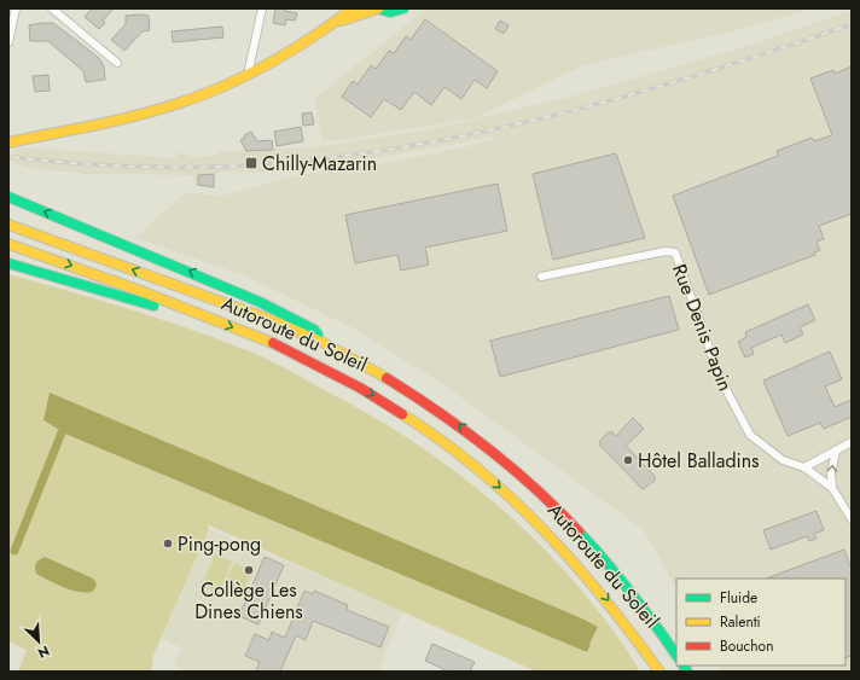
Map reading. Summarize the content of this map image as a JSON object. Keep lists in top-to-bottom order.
{
  "streets": {
    "main road": ["Autoroute du Soleil"],
    "street": ["Rue Denis Papin"]
  },
  "places": {
    "transit": ["Chilly-Mazarin"],
    "other": ["Hôtel Balladins", "Ping-pong", "Collège Les Dines Chiens"]
  },
  "legend": ["Fluide", "Ralenti", "Bouchon"],
  "north": "bottom right"
}
